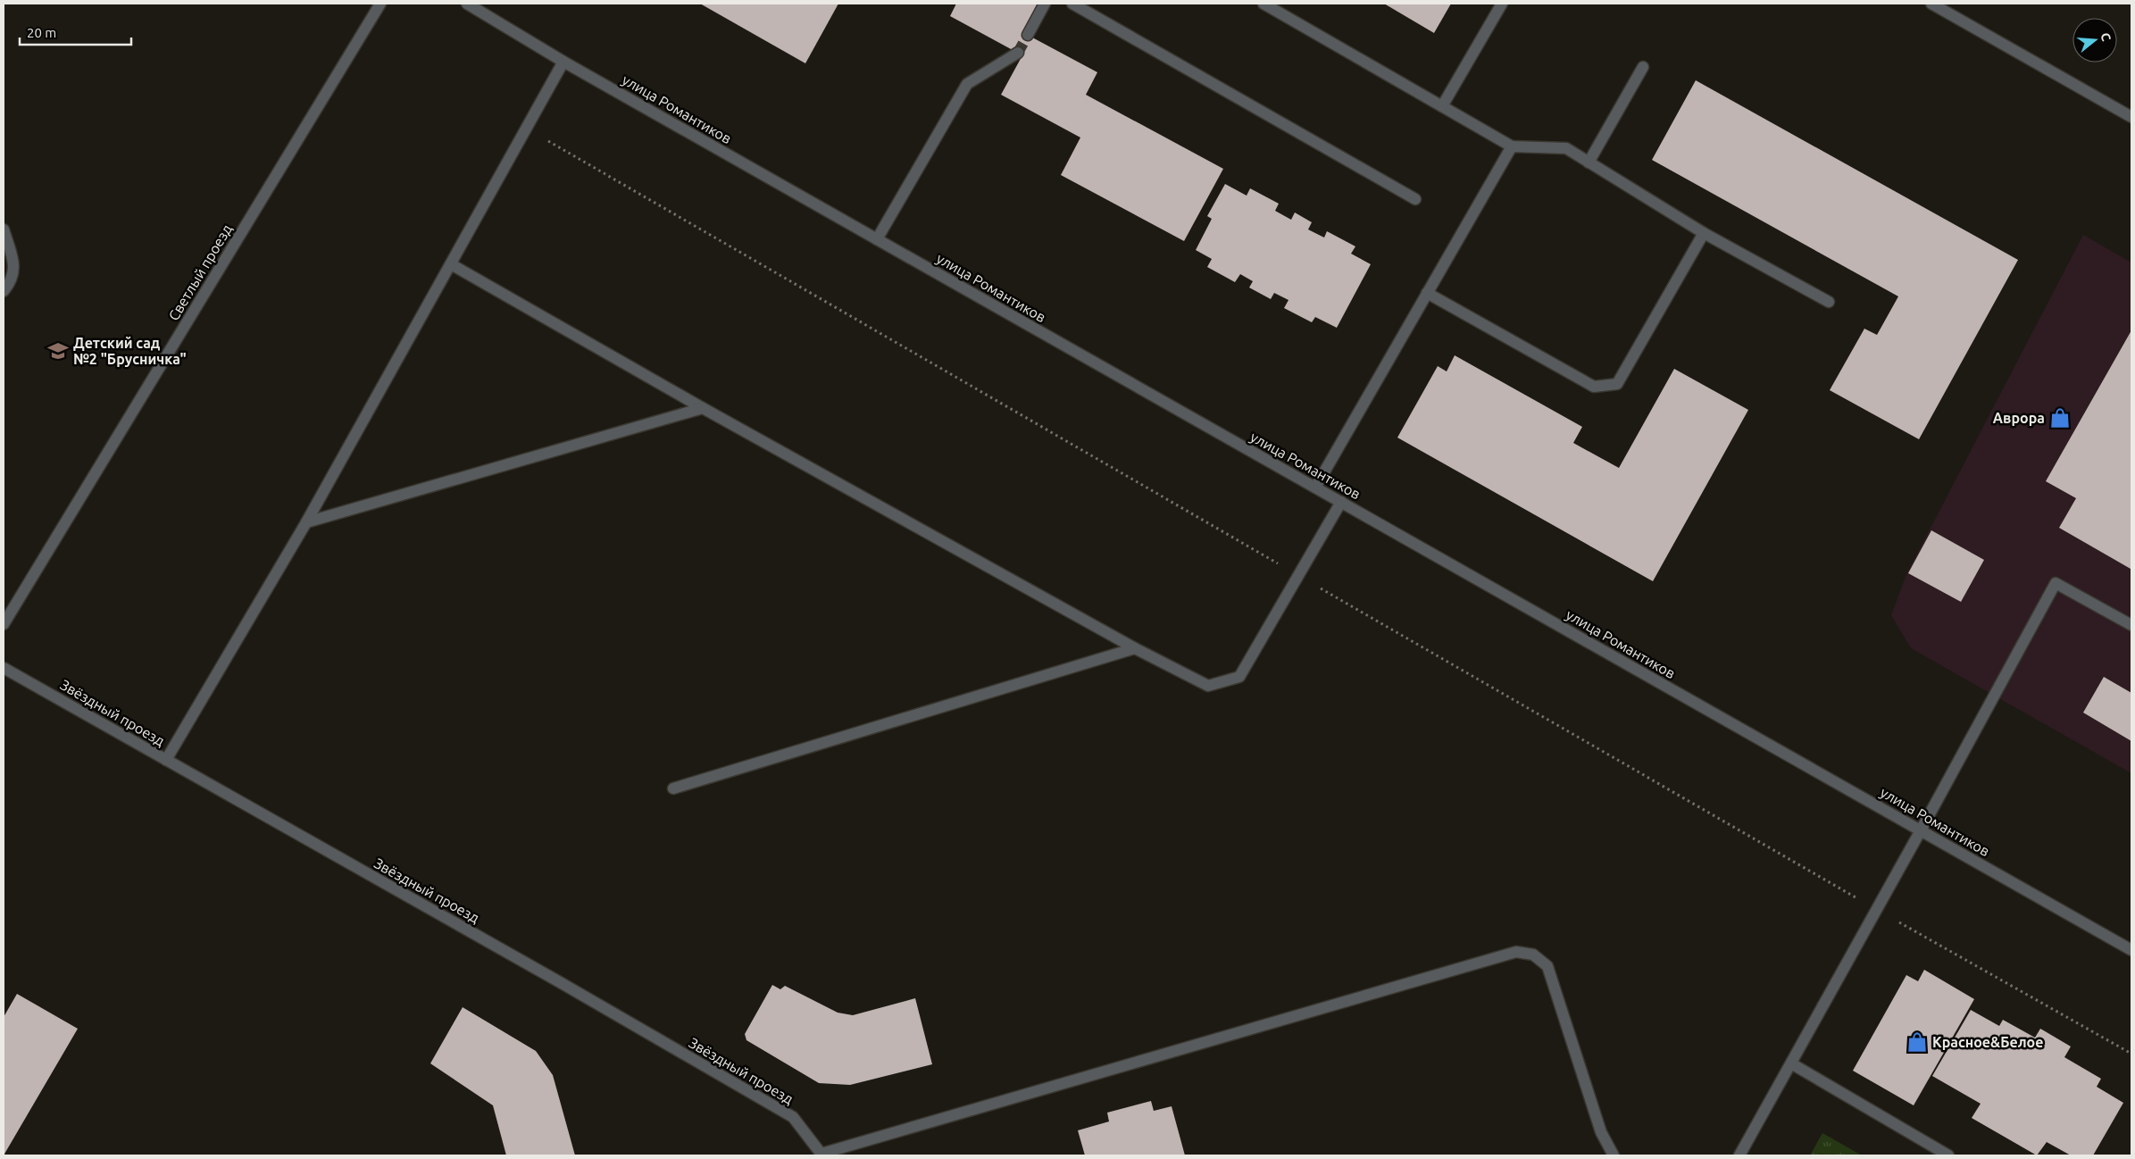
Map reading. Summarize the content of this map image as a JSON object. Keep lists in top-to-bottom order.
{
  "streets": {
    "street": ["улица Романтиков", "Светлый проезд", "Звёздный проезд"]
  },
  "places": {
    "school or university": ["Детский сад №2 \"Брусничка\""],
    "shop": ["Аврора", "Красное&Белое"]
  },
  "scale_bar": "20 m",
  "north": "right"
}
